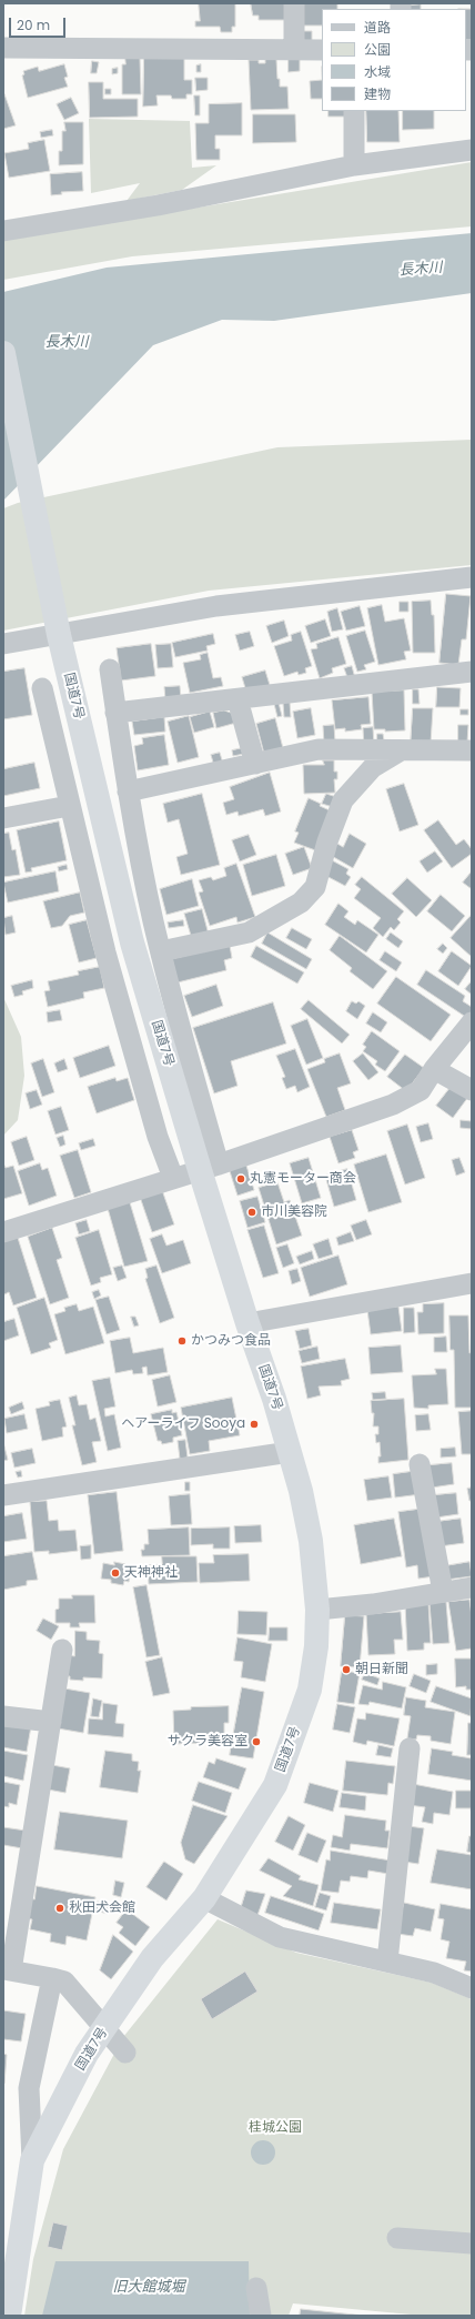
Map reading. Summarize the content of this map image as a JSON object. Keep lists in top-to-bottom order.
{
  "streets": {
    "highway": ["国道7号"]
  },
  "water": ["長木川", "旧大館城堀"],
  "parks": ["桂城公園"],
  "places": [
    "丸憲モーター商会",
    "市川美容院",
    "かつみつ食品",
    "ヘアーライフ Sooya",
    "天神神社",
    "朝日新聞",
    "サクラ美容室",
    "秋田犬会館"
  ],
  "legend": [
    "道路",
    "公園",
    "水域",
    "建物"
  ],
  "scale_bar": "20 m"
}
